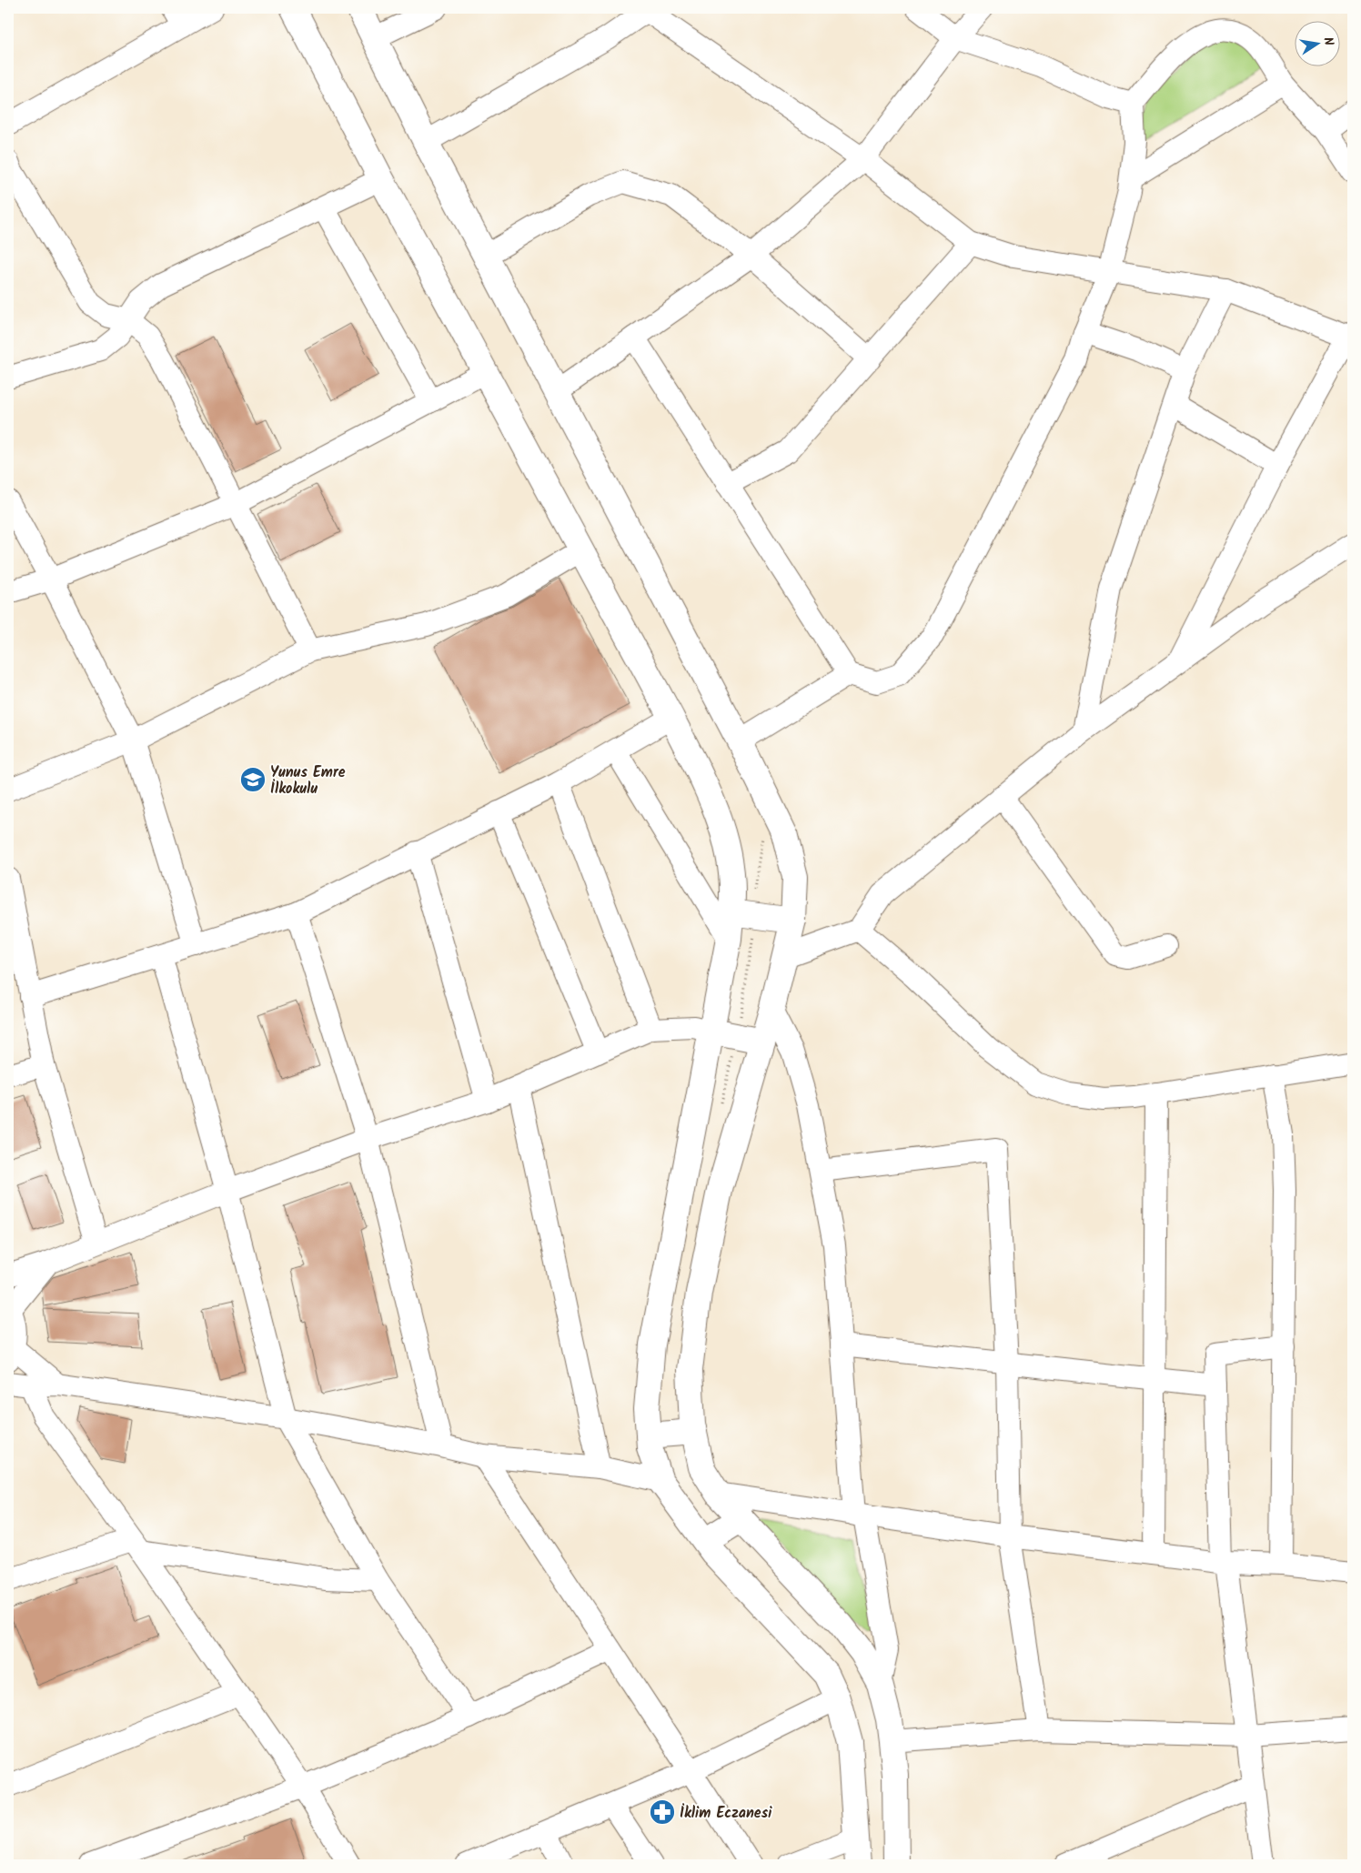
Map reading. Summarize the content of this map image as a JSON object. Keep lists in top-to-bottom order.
{
  "places": {
    "school or university": ["Yunus Emre İlkokulu"],
    "pharmacy": ["İklim Eczanesi"]
  },
  "north": "right"
}
